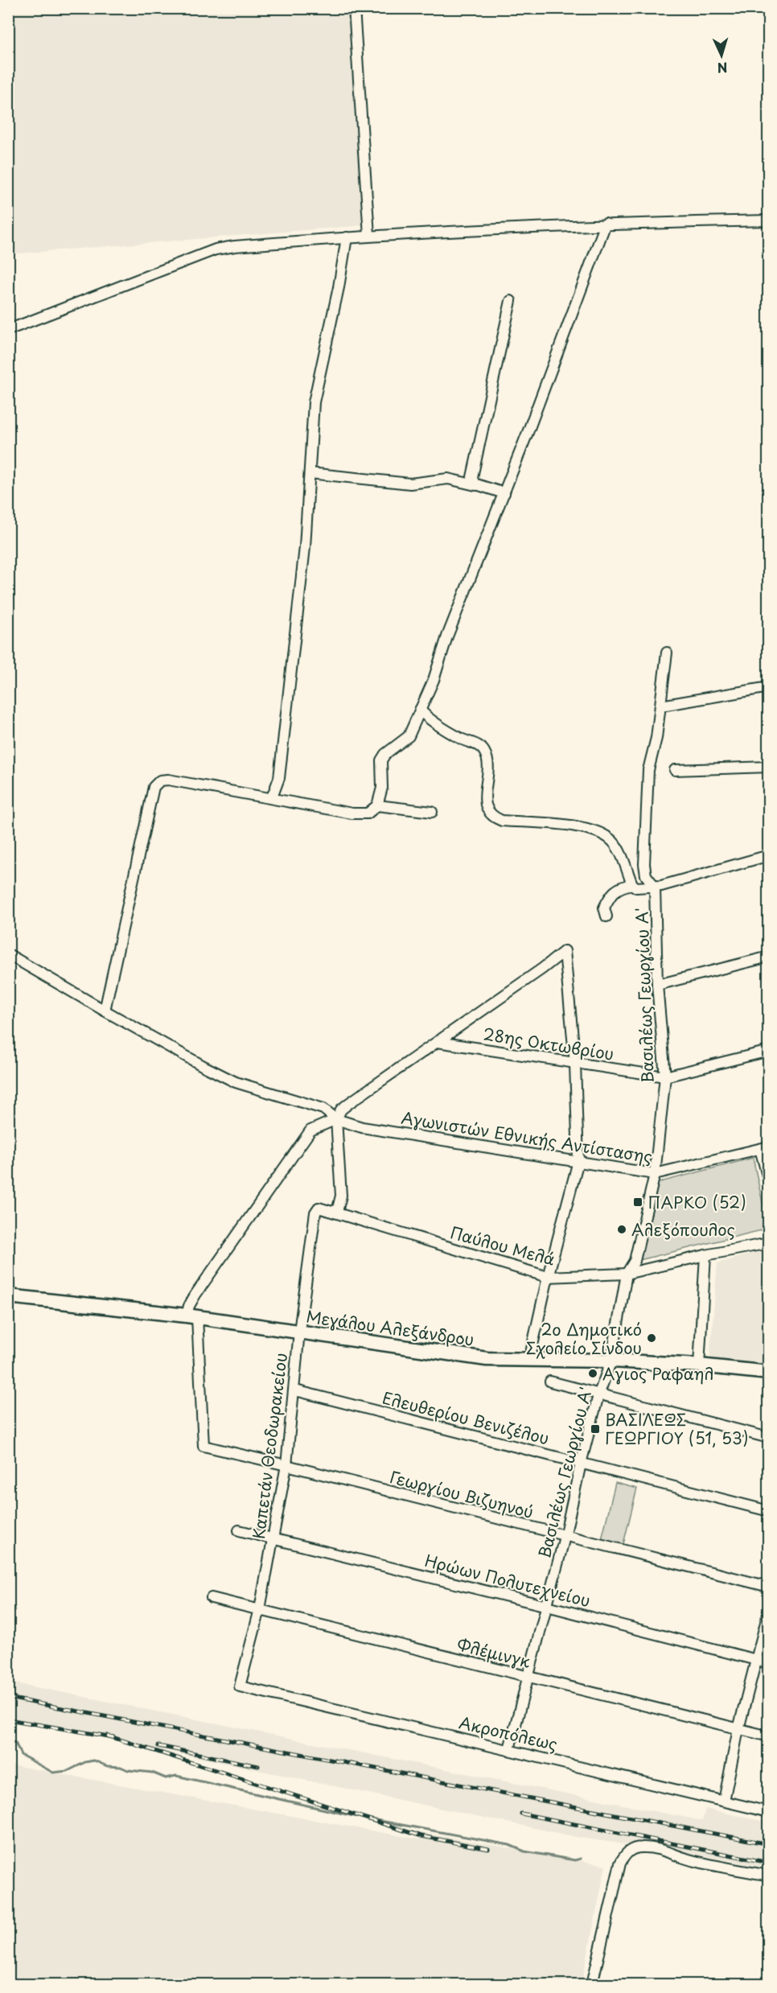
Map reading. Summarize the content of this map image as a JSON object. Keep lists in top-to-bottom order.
{
  "streets": {
    "street": [
      "Βασιλέως Γεωργίου Α'",
      "28ης Οκτωβρίου",
      "Αγωνιστών Εθνικής Αντίστασης",
      "Παύλου Μελά",
      "Μεγάλου Αλεξάνδρου",
      "Ελευθερίου Βενιζέλου",
      "Καπετάν Θεοδωρακείου",
      "Γεωργίου Βιζυηνού",
      "Ηρώων Πολυτεχνείου",
      "Φλέμινγκ",
      "Ακροπόλεως"
    ]
  },
  "crossings": [
    ["Βασιλέως Γεωργίου Α'", "28ης Οκτωβρίου"],
    ["Βασιλέως Γεωργίου Α'", "Αγωνιστών Εθνικής Αντίστασης"],
    ["Βασιλέως Γεωργίου Α'", "Παύλου Μελά"],
    ["Βασιλέως Γεωργίου Α'", "Μεγάλου Αλεξάνδρου"],
    ["Βασιλέως Γεωργίου Α'", "Ελευθερίου Βενιζέλου"],
    ["Βασιλέως Γεωργίου Α'", "Γεωργίου Βιζυηνού"],
    ["Βασιλέως Γεωργίου Α'", "Ηρώων Πολυτεχνείου"],
    ["Βασιλέως Γεωργίου Α'", "Φλέμινγκ"],
    ["Βασιλέως Γεωργίου Α'", "Ακροπόλεως"],
    ["Παύλου Μελά", "Καπετάν Θεοδωρακείου"],
    ["Μεγάλου Αλεξάνδρου", "Καπετάν Θεοδωρακείου"],
    ["Μεγάλου Αλεξάνδρου", "Γεωργίου Βιζυηνού"],
    ["Ελευθερίου Βενιζέλου", "Καπετάν Θεοδωρακείου"],
    ["Καπετάν Θεοδωρακείου", "Γεωργίου Βιζυηνού"],
    ["Καπετάν Θεοδωρακείου", "Ηρώων Πολυτεχνείου"],
    ["Καπετάν Θεοδωρακείου", "Φλέμινγκ"],
    ["Καπετάν Θεοδωρακείου", "Ακροπόλεως"]
  ],
  "places": {
    "transit": ["ΠΑΡΚΟ (52)", "ΒΑΣΙΛΕΩΣ ΓΕΩΡΓΙΟΥ (51, 53)"],
    "other": ["Αλεξόπουλος", "2o Δημοτικό Σχολείο Σίνδου", "Αγιος Ραφαηλ"]
  },
  "north": "bottom"
}
